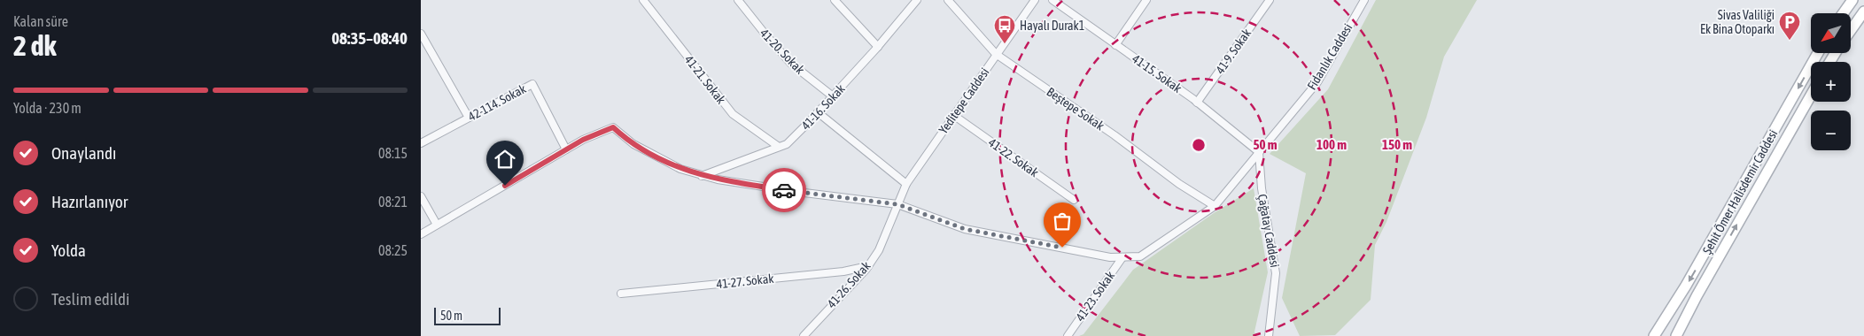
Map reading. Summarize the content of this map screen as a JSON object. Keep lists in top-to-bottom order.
{
  "streets": {
    "main road": ["Şehit Ömer Halisdemir Caddesi"],
    "street": [
      "41-20. Sokak",
      "41-9. Sokak",
      "Fidanlık Caddesi",
      "41-15. Sokak",
      "41-21. Sokak",
      "Yeditepe Caddesi",
      "42-114. Sokak",
      "41-16. Sokak",
      "Beştepe Sokak",
      "41-22. Sokak",
      "Çağatay Caddesi",
      "41-27. Sokak",
      "41-26. Sokak",
      "41-23. Sokak"
    ]
  },
  "crossings": [
    ["41-20. Sokak", "41-16. Sokak"],
    ["41-9. Sokak", "41-15. Sokak"],
    ["Fidanlık Caddesi", "41-15. Sokak"],
    ["Fidanlık Caddesi", "Yeditepe Caddesi"],
    ["Fidanlık Caddesi", "42-114. Sokak"],
    ["Fidanlık Caddesi", "41-16. Sokak"],
    ["Fidanlık Caddesi", "Beştepe Sokak"],
    ["Fidanlık Caddesi", "Çağatay Caddesi"],
    ["Fidanlık Caddesi", "41-26. Sokak"],
    ["Fidanlık Caddesi", "41-23. Sokak"],
    ["41-15. Sokak", "Çağatay Caddesi"],
    ["41-21. Sokak", "41-16. Sokak"],
    ["Yeditepe Caddesi", "Beştepe Sokak"],
    ["Yeditepe Caddesi", "41-22. Sokak"],
    ["Yeditepe Caddesi", "41-26. Sokak"],
    ["41-27. Sokak", "41-26. Sokak"]
  ],
  "places": {
    "parking": ["Sivas Valiliği Ek Bina Otoparkı"],
    "bus stop": ["Hayalı Durak1"]
  },
  "scale_bar": "50 m",
  "north": "bottom left",
  "page": {
    "heading": ["2 dk", "Kalan süre", "08:35–08:40"],
    "map_buttons": ["+", "−"],
    "bar": "Yolda · 230 m",
    "list": [
      ["Onaylandı", "08:15"],
      ["Hazırlanıyor", "08:21"],
      ["Yolda", "08:25"],
      "Teslim edildi"
    ],
    "scale": "50 m"
  },
  "rings": ["50 m", "100 m", "150 m"]
}
